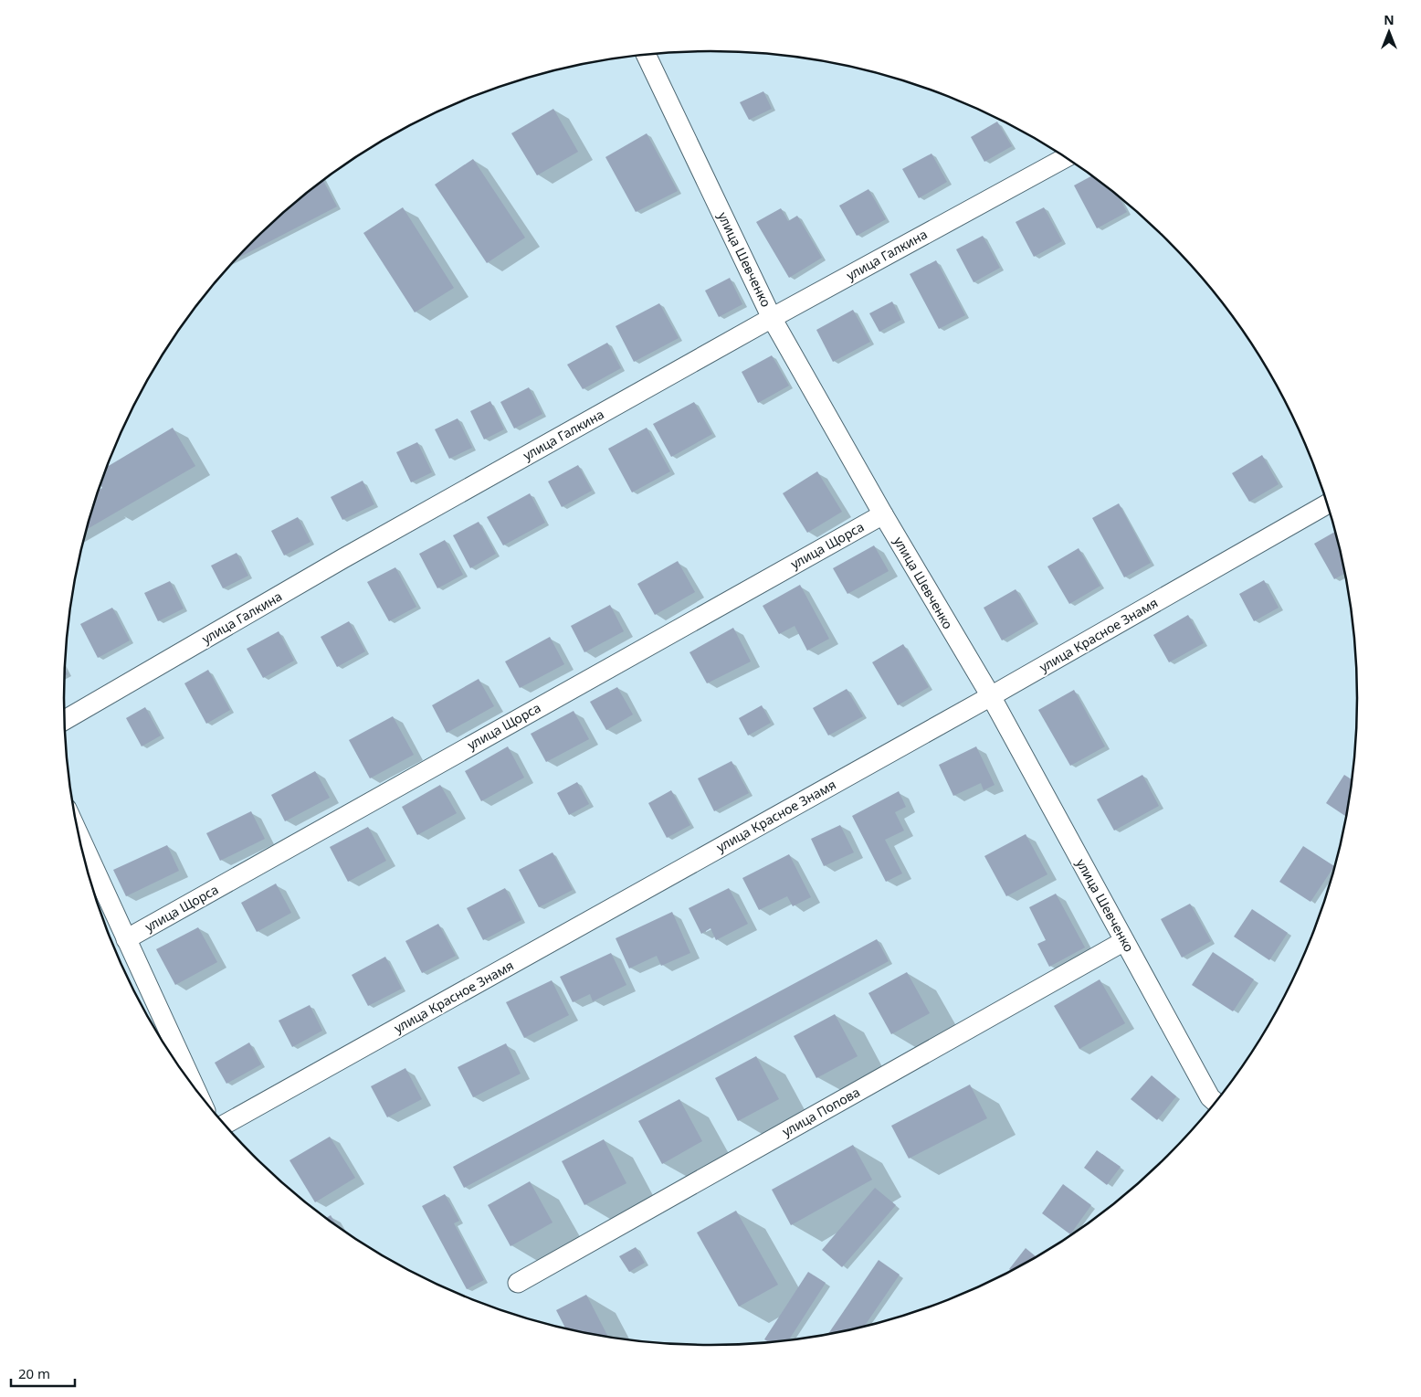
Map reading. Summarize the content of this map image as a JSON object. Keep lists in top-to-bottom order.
{
  "streets": {
    "street": [
      "улица Галкина",
      "улица Шевченко",
      "улица Щорса",
      "улица Красное Знамя",
      "улица Попова"
    ]
  },
  "crossings": [
    ["улица Галкина", "улица Шевченко"],
    ["улица Шевченко", "улица Щорса"],
    ["улица Шевченко", "улица Красное Знамя"],
    ["улица Шевченко", "улица Попова"]
  ],
  "scale_bar": "20 m",
  "north": "top"
}
